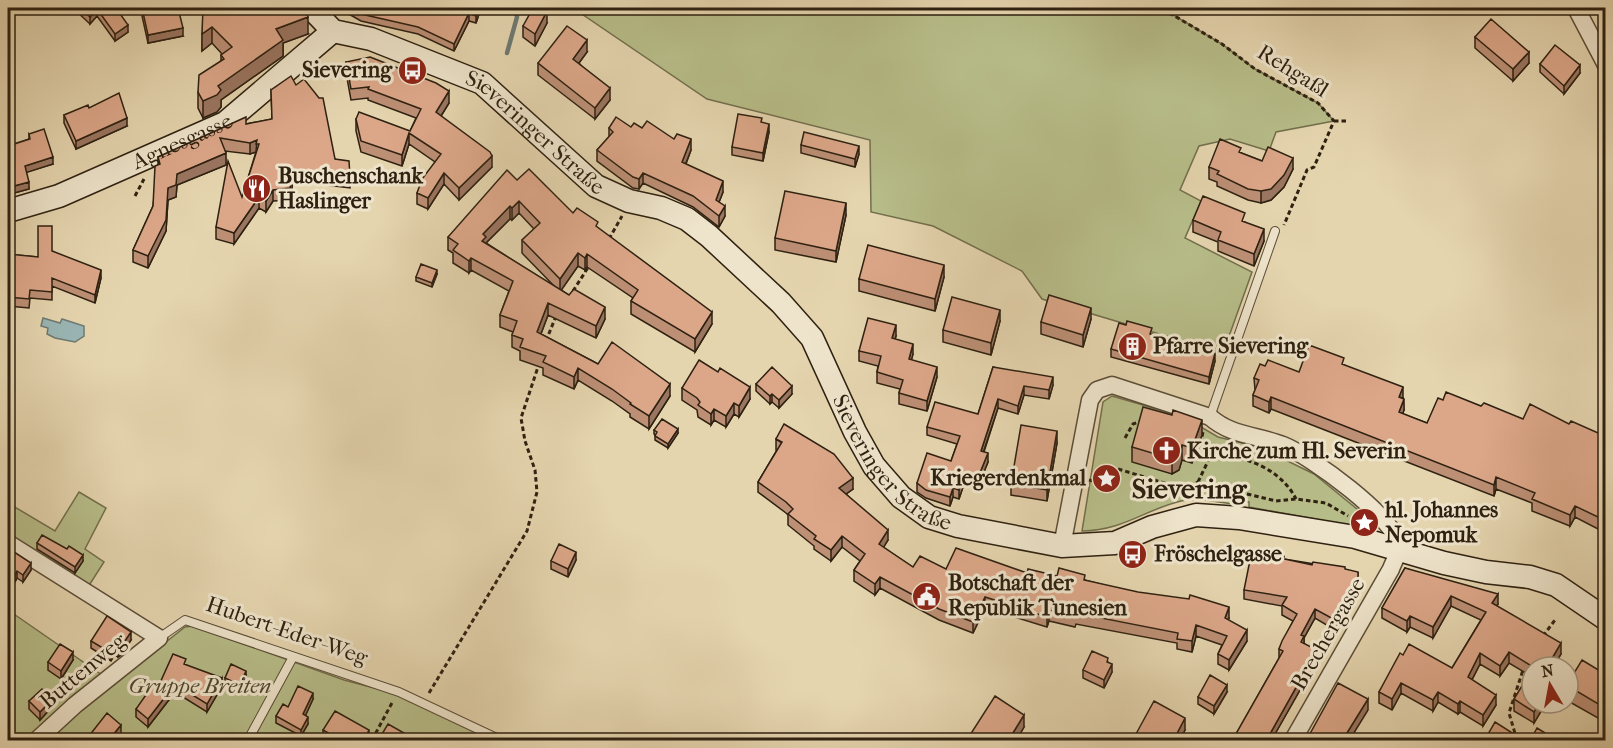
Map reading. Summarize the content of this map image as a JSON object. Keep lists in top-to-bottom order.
{
  "streets": {
    "main road": ["Sieveringer Straße", "Agnesgasse"],
    "street": ["Brechergasse", "Buttenweg"],
    "lane": ["Hubert-Eder-Weg"],
    "path": ["Rehgaßl"]
  },
  "crossings": [
    ["Sieveringer Straße", "Agnesgasse"],
    ["Sieveringer Straße", "Brechergasse"],
    ["Hubert-Eder-Weg", "Buttenweg"]
  ],
  "districts": ["Sievering"],
  "parks": ["Gruppe Breiten"],
  "places": {
    "bus stop": ["Sievering", "Fröschelgasse"],
    "restaurant": ["Buschenschank Haslinger"],
    "building": ["Pfarre Sievering"],
    "church": ["Kirche zum Hl. Severin"],
    "place": ["Kriegerdenkmal", "hl. Johannes Nepomuk"],
    "public building": ["Botschaft der Republik Tunesien"]
  },
  "north": "top"
}
